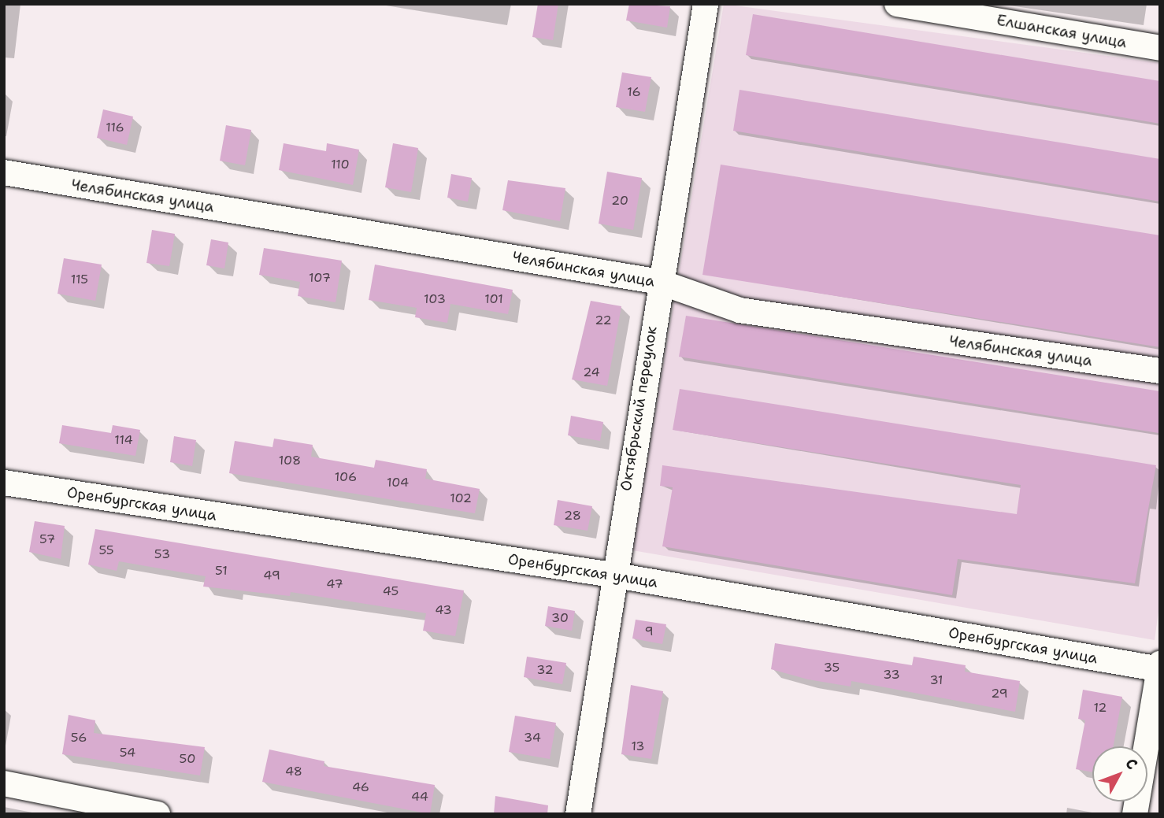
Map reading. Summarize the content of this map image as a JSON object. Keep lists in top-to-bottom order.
{
  "streets": {
    "street": [
      "Елшанская улица",
      "Челябинская улица",
      "Октябрьский переулок",
      "Оренбургская улица"
    ]
  },
  "crossings": [
    ["Челябинская улица", "Октябрьский переулок"],
    ["Октябрьский переулок", "Оренбургская улица"]
  ],
  "house_numbers": [
    "16",
    "116",
    "110",
    "20",
    "107",
    "115",
    "103",
    "101",
    "22",
    "24",
    "114",
    "108",
    "106",
    "104",
    "102",
    "28",
    "57",
    "55",
    "53",
    "51",
    "49",
    "47",
    "45",
    "43",
    "30",
    "9",
    "35",
    "32",
    "33",
    "31",
    "29",
    "12",
    "56",
    "34",
    "13",
    "54",
    "50",
    "48",
    "46",
    "44"
  ],
  "north": "top right"
}
